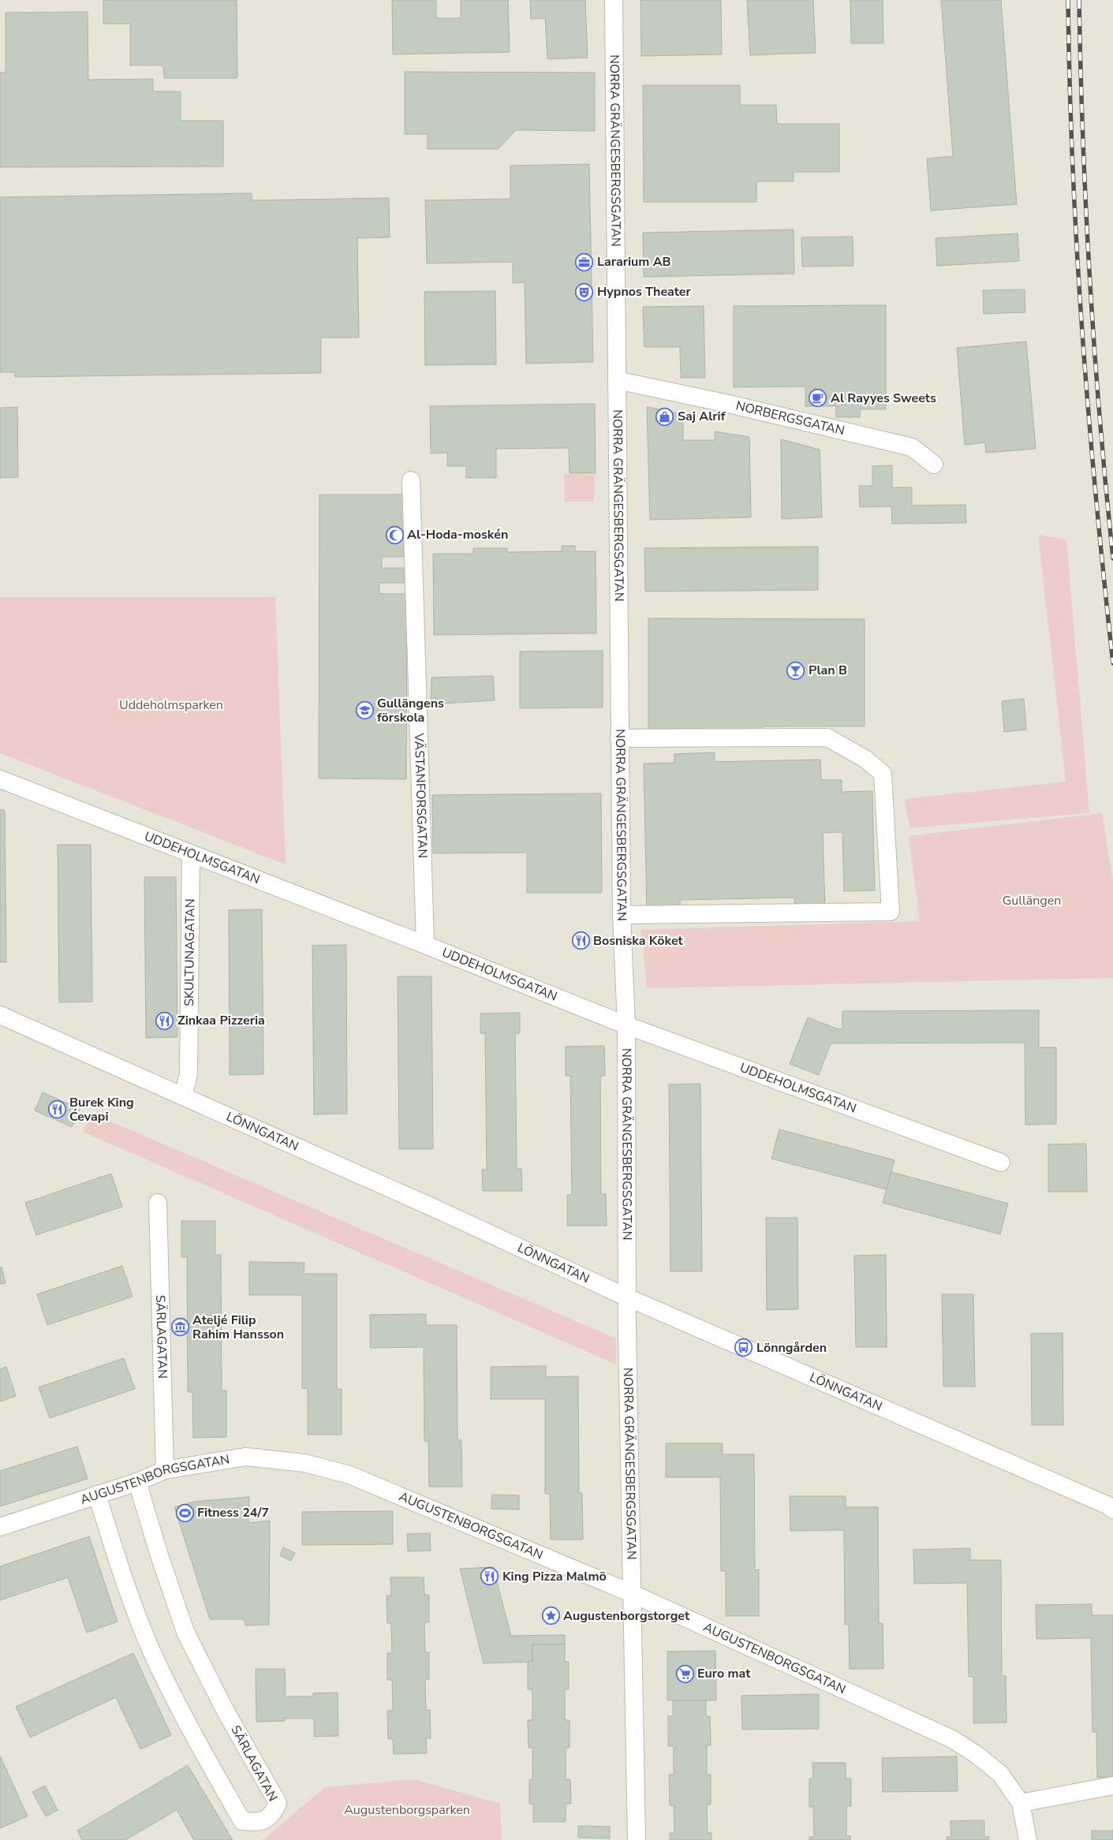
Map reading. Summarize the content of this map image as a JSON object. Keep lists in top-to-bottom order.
{
  "streets": {
    "street": [
      "NORRA GRÄNGESBERGSGATAN",
      "NORBERGSGATAN",
      "VÄSTANFORSGATAN",
      "UDDEHOLMSGATAN",
      "SKULTUNAGATAN",
      "LÖNNGATAN",
      "SÄRLAGATAN",
      "AUGUSTENBORGSGATAN"
    ]
  },
  "crossings": [
    ["NORRA GRÄNGESBERGSGATAN", "NORBERGSGATAN"],
    ["NORRA GRÄNGESBERGSGATAN", "UDDEHOLMSGATAN"],
    ["NORRA GRÄNGESBERGSGATAN", "LÖNNGATAN"],
    ["NORRA GRÄNGESBERGSGATAN", "AUGUSTENBORGSGATAN"],
    ["VÄSTANFORSGATAN", "UDDEHOLMSGATAN"],
    ["UDDEHOLMSGATAN", "SKULTUNAGATAN"],
    ["SKULTUNAGATAN", "LÖNNGATAN"],
    ["SÄRLAGATAN", "AUGUSTENBORGSGATAN"]
  ],
  "parks": ["Uddeholmsparken", "Gullängen", "Augustenborgsparken"],
  "places": {
    "office": ["Lararium AB"],
    "theatre": ["Hypnos Theater"],
    "cafe": ["Al Rayyes Sweets"],
    "shop": ["Saj Alrif"],
    "mosque": ["Al-Hoda-moskén"],
    "bar": ["Plan B"],
    "school or university": ["Gullängens förskola"],
    "restaurant": [
      "Bosniska Köket",
      "Zinkaa Pizzeria",
      "Burek King Ćevapi",
      "King Pizza Malmö"
    ],
    "museum": ["Ateljé Filip Rahim Hansson"],
    "bus stop": ["Lönngården"],
    "sports": ["Fitness 24/7"],
    "place": ["Augustenborgstorget"],
    "supermarket": ["Euro mat"]
  }
}
